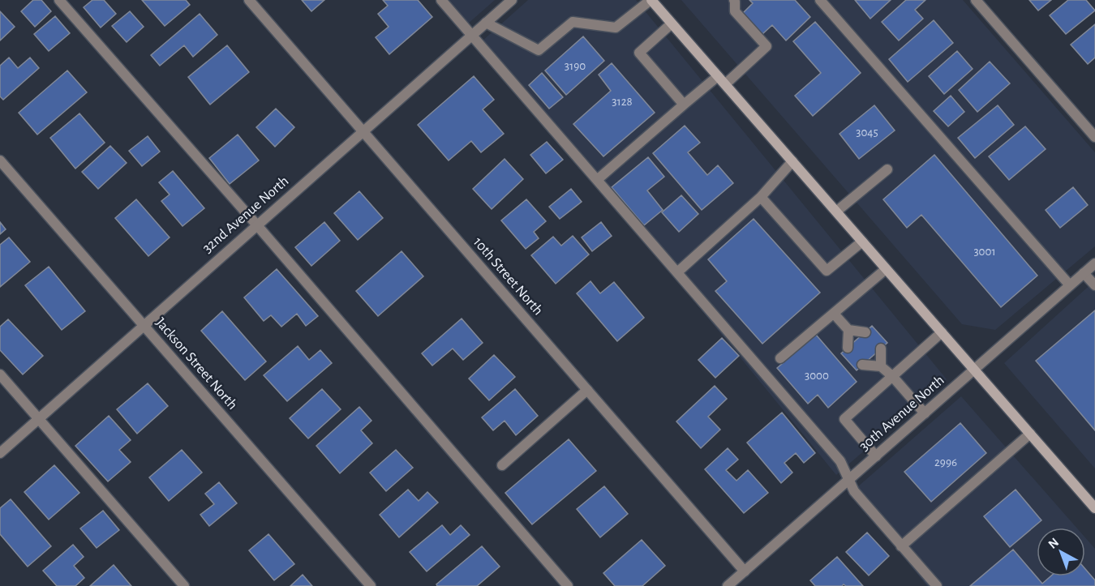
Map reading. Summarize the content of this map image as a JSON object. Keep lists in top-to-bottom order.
{
  "streets": {
    "street": [
      "32nd Avenue North",
      "10th Street North",
      "Jackson Street North",
      "30th Avenue North"
    ]
  },
  "crossings": [
    ["32nd Avenue North", "10th Street North"],
    ["32nd Avenue North", "Jackson Street North"],
    ["10th Street North", "30th Avenue North"]
  ],
  "house_numbers": [
    "3190",
    "3128",
    "3045",
    "3001",
    "3000",
    "2996"
  ],
  "north": "top left"
}
